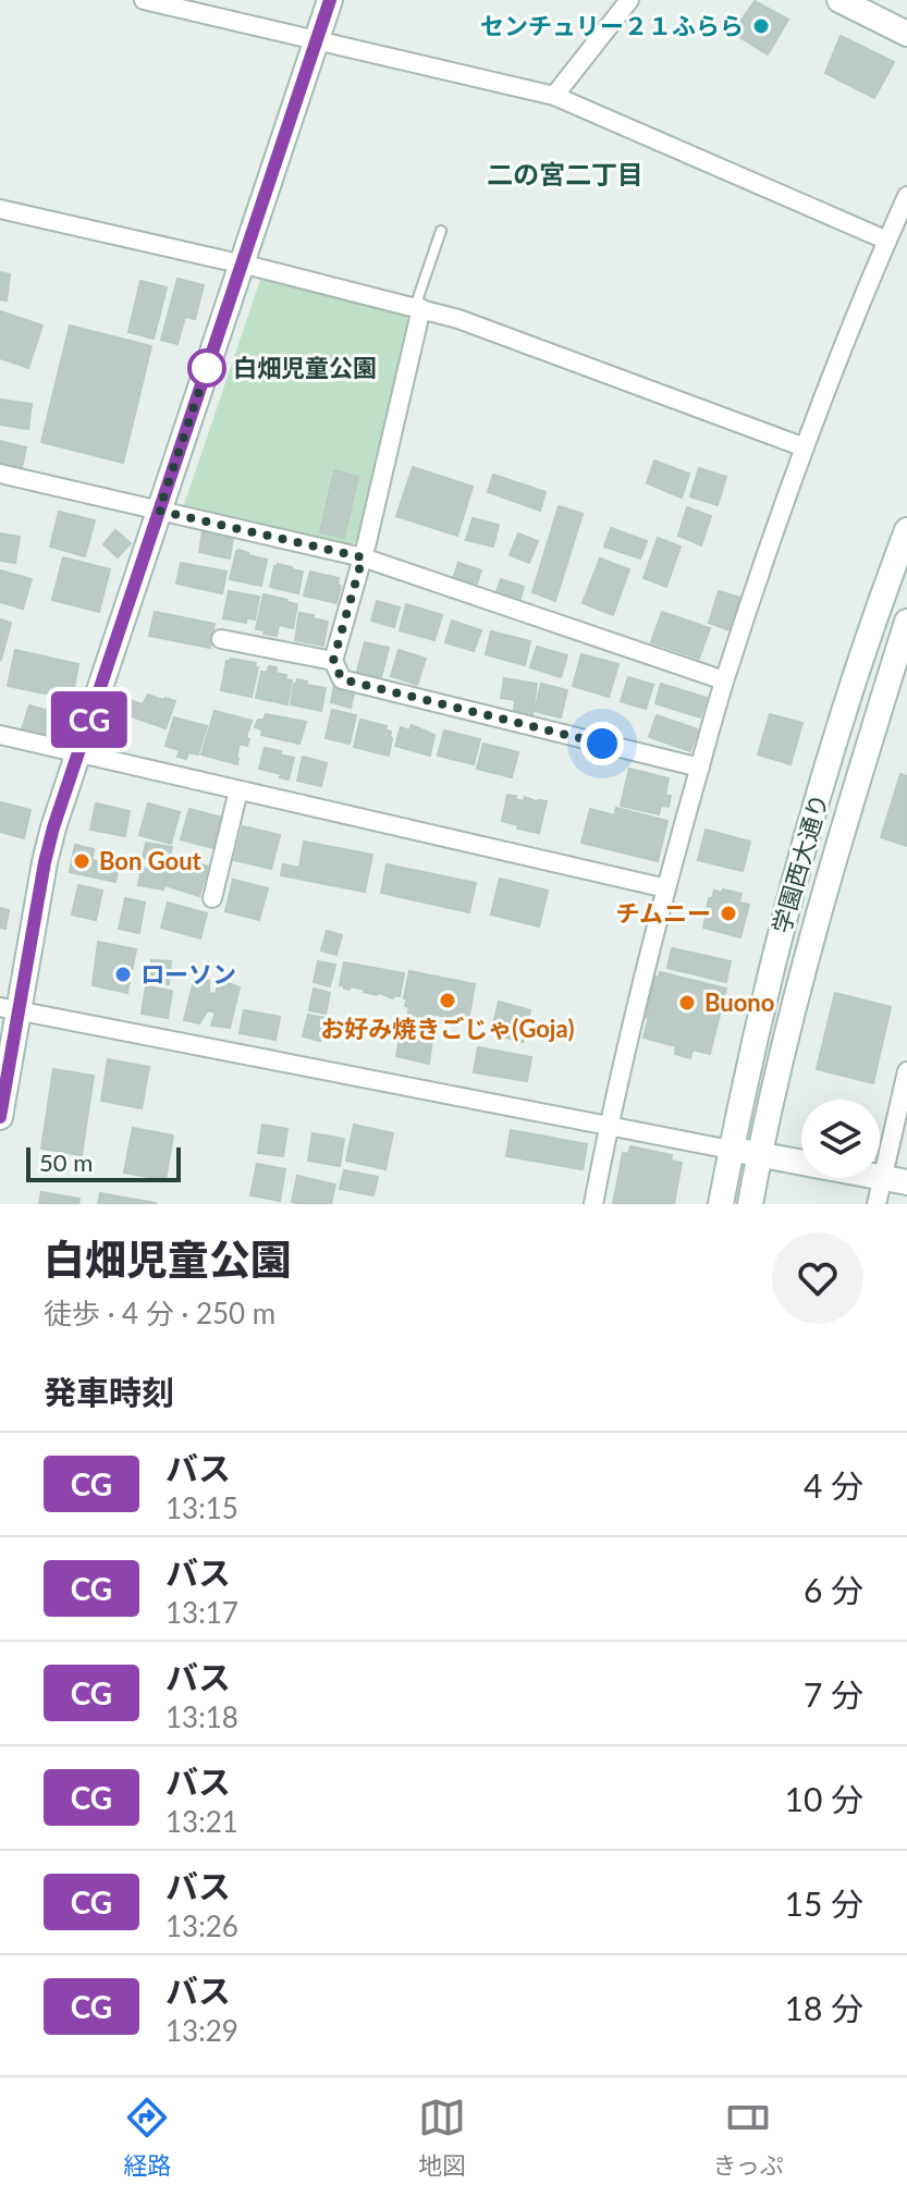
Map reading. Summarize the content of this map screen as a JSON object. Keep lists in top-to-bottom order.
{
  "streets": {
    "street": ["学園西大通り"]
  },
  "districts": ["二の宮二丁目"],
  "places": [
    "センチュリー２１ふらら",
    "白畑児童公園",
    "Bon Gout",
    "チムニー",
    "ローソン",
    "お好み焼きごじゃ(Goja)",
    "Buono"
  ],
  "lines": ["bus line CG"],
  "scale_bar": "50 m",
  "page": {
    "on_map": "CG",
    "scale": "50 m",
    "heading": [
      ["白畑児童公園", "徒歩 · 4 分 · 250 m"],
      "発車時刻"
    ],
    "list": [
      {
        "mark": "CG",
        "name": "バス",
        "note": "13:15",
        "value": "4 分"
      },
      {
        "mark": "CG",
        "name": "バス",
        "note": "13:17",
        "value": "6 分"
      },
      {
        "mark": "CG",
        "name": "バス",
        "note": "13:18",
        "value": "7 分"
      },
      {
        "mark": "CG",
        "name": "バス",
        "note": "13:21",
        "value": "10 分"
      },
      {
        "mark": "CG",
        "name": "バス",
        "note": "13:26",
        "value": "15 分"
      },
      {
        "mark": "CG",
        "name": "バス",
        "note": "13:29",
        "value": "18 分"
      }
    ],
    "tabs": ["経路", "地図", "きっぷ"]
  }
}
